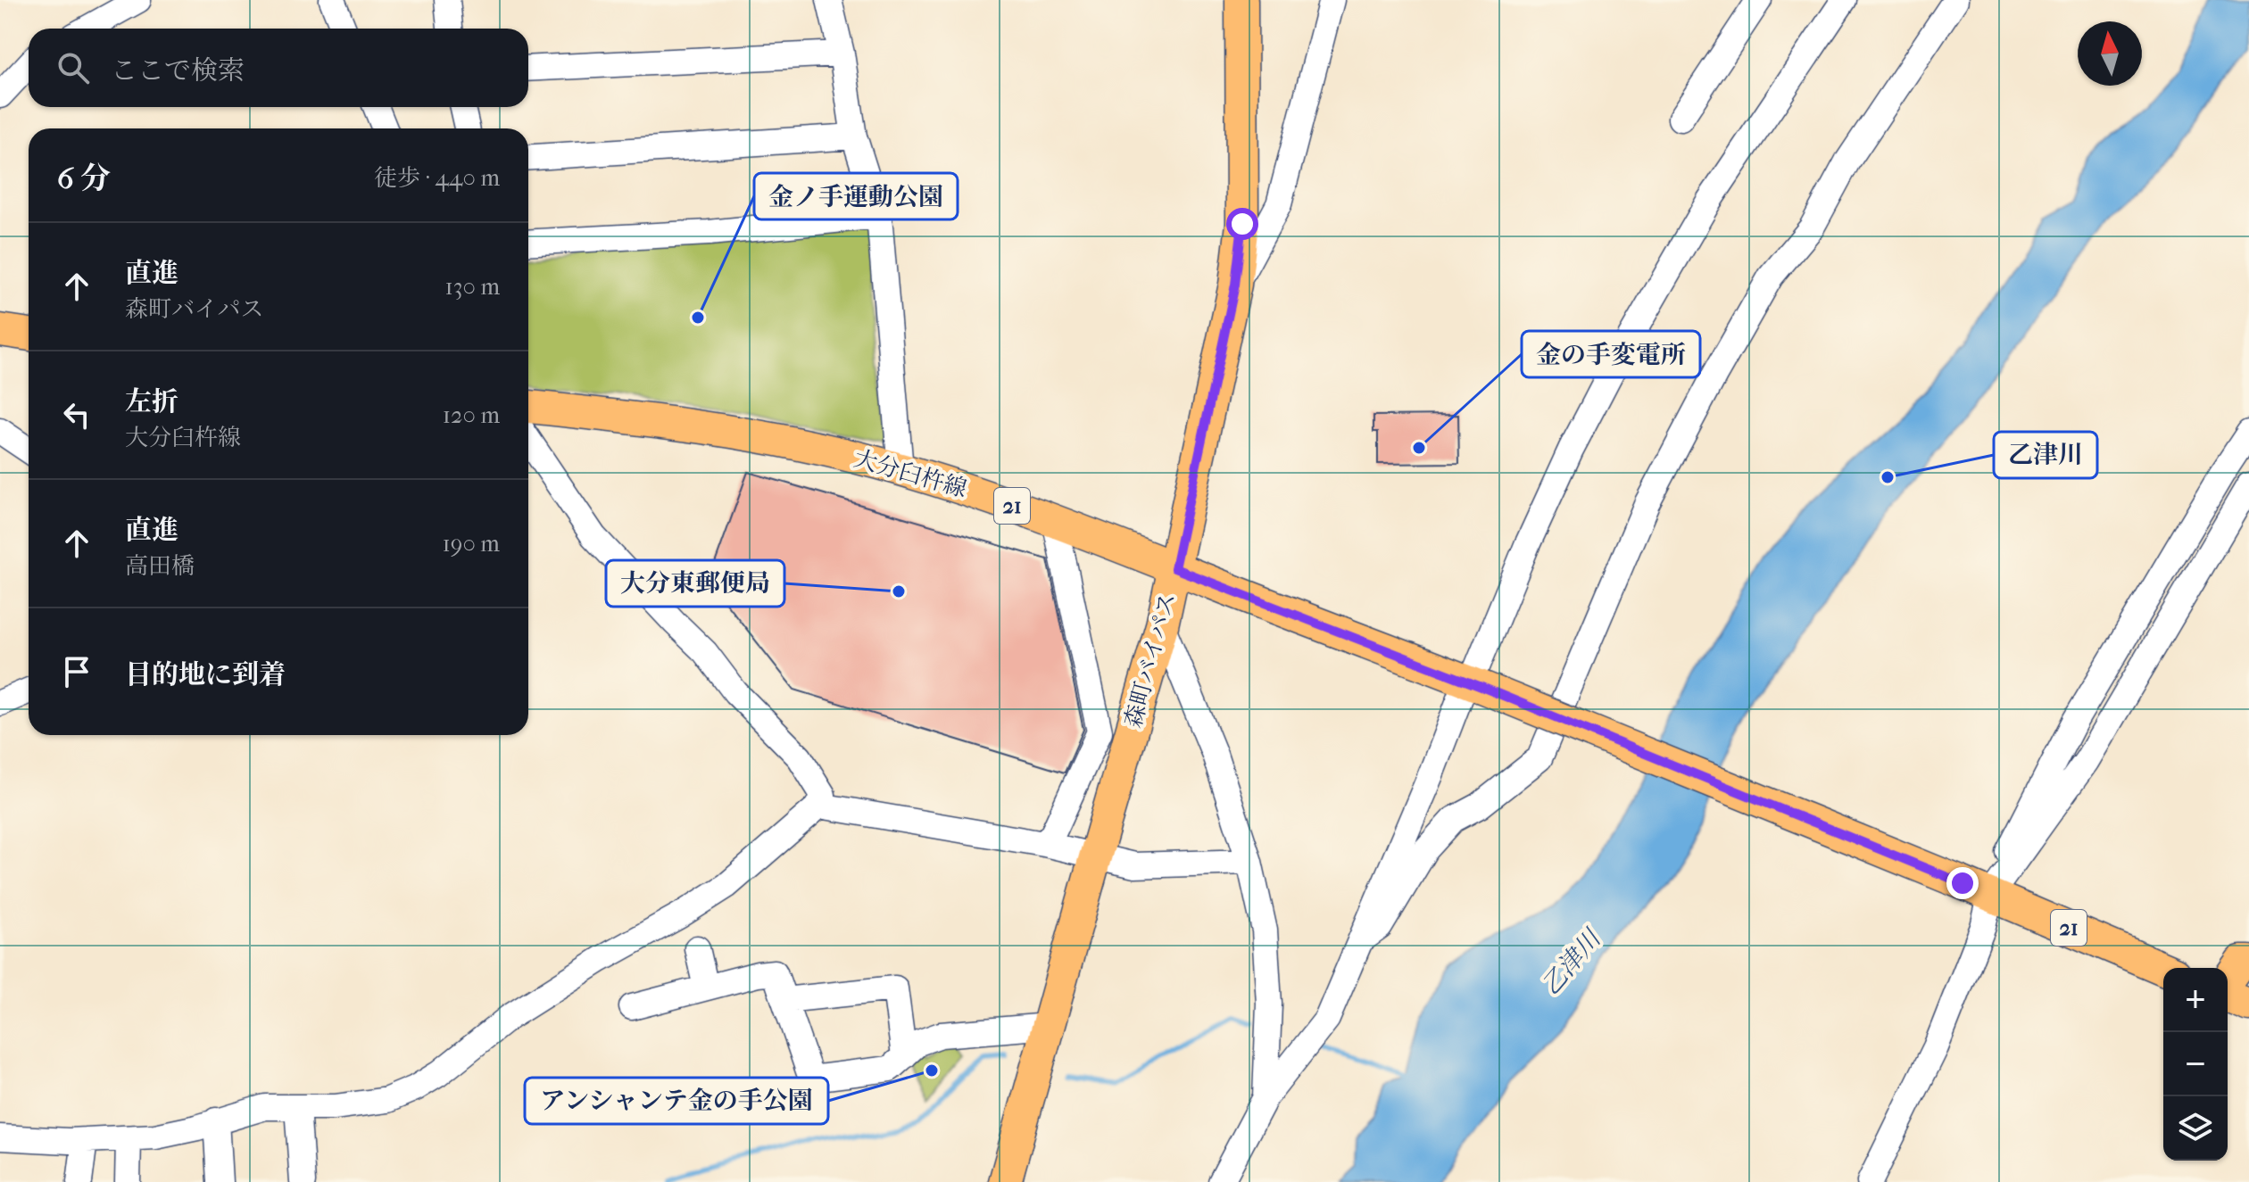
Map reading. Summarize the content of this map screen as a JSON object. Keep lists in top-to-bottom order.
{
  "streets": {
    "main road": ["大分臼杵線", "21", "森町バイパス"]
  },
  "crossings": [
    ["大分臼杵線", "21"],
    ["大分臼杵線", "森町バイパス"]
  ],
  "water": ["乙津川"],
  "places": [
    "金ノ手運動公園",
    "金の手変電所",
    "乙津川",
    "大分東郵便局",
    "アンシャンテ金の手公園"
  ],
  "north": "top",
  "page": {
    "search": "ここで検索",
    "heading": ["6 分", "徒歩 · 440 m"],
    "list": [
      ["直進", "森町バイパス", "130 m"],
      ["左折", "大分臼杵線", "120 m"],
      ["直進", "高田橋", "190 m"],
      "目的地に到着"
    ],
    "map_buttons": ["+", "−"]
  }
}
